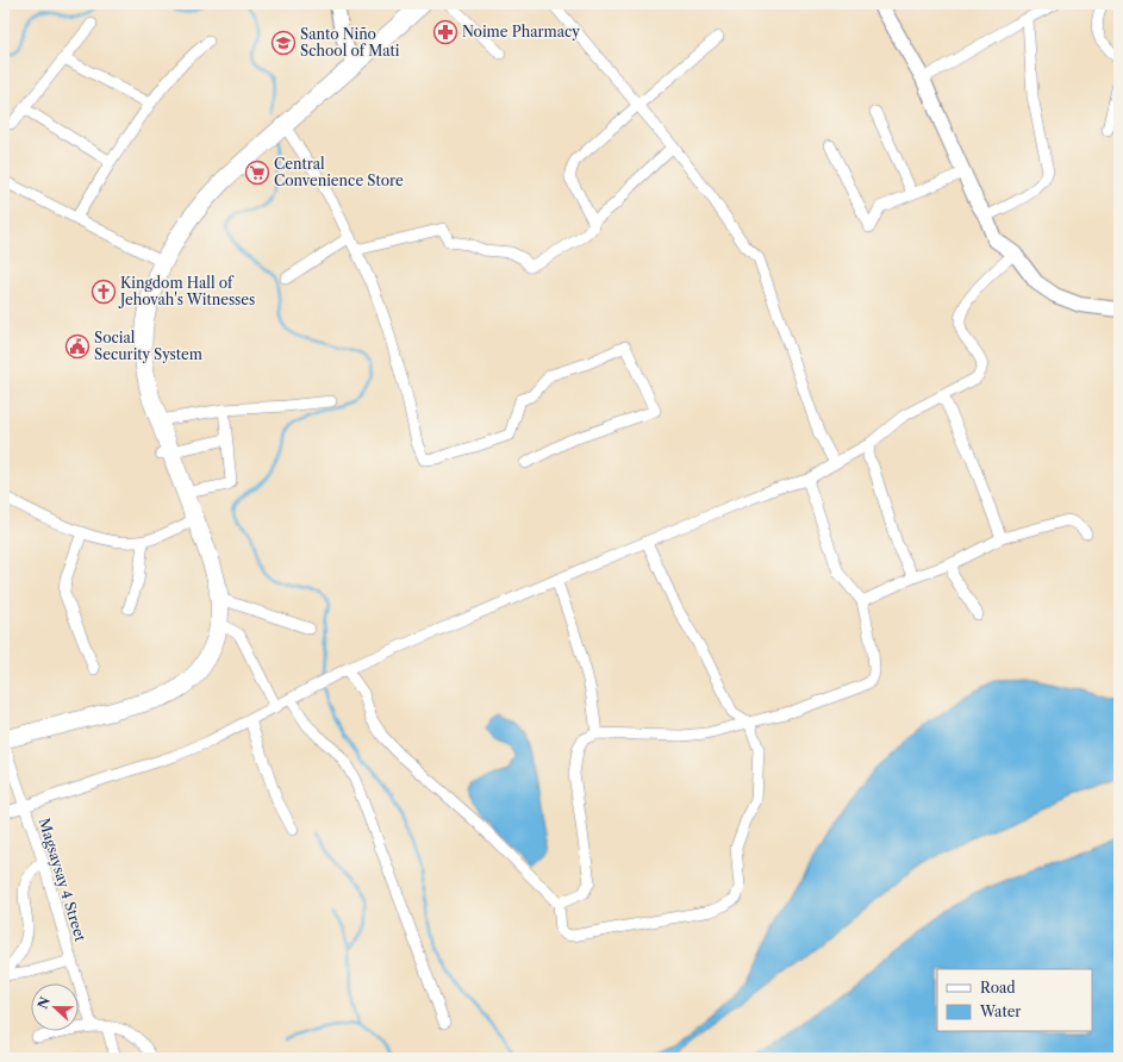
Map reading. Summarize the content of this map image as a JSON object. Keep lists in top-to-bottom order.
{
  "streets": {
    "street": ["Magsaysay 4 Street"]
  },
  "places": {
    "pharmacy": ["Noime Pharmacy"],
    "school or university": ["Santo Niño School of Mati"],
    "supermarket": ["Central Convenience Store"],
    "church": ["Kingdom Hall of Jehovah's Witnesses"],
    "public building": ["Social Security System"]
  },
  "legend": ["Road", "Water"],
  "north": "left"
}
